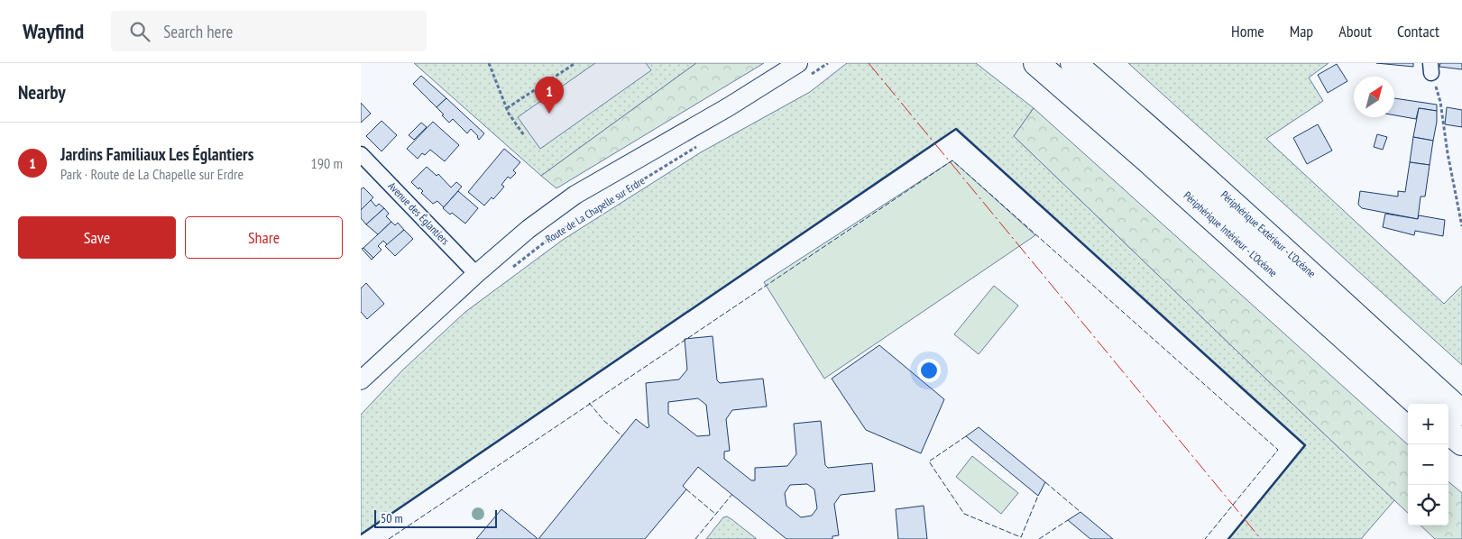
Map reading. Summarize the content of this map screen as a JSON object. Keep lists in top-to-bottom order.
{
  "streets": {
    "highway": ["Périphérique Intérieur - L’Océane", "Périphérique Extérieur - L’Océane"],
    "street": ["Route de La Chapelle sur Erdre", "Avenue des Églantiers"]
  },
  "crossings": [
    ["Route de La Chapelle sur Erdre", "Avenue des Églantiers"]
  ],
  "scale_bar": "50 m",
  "north": "top right",
  "page": {
    "header": "Wayfind",
    "search": "Search here",
    "nav": [
      "Home",
      "Map",
      "About",
      "Contact"
    ],
    "heading": "Nearby",
    "pins": "1",
    "list": [
      {
        "mark": "1",
        "name": "Jardins Familiaux Les Églantiers",
        "note": "Park · Route de La Chapelle sur Erdre",
        "value": "190 m"
      }
    ],
    "buttons": ["Save", "Share"],
    "map_buttons": ["+", "−"],
    "scale": "50 m"
  }
}
